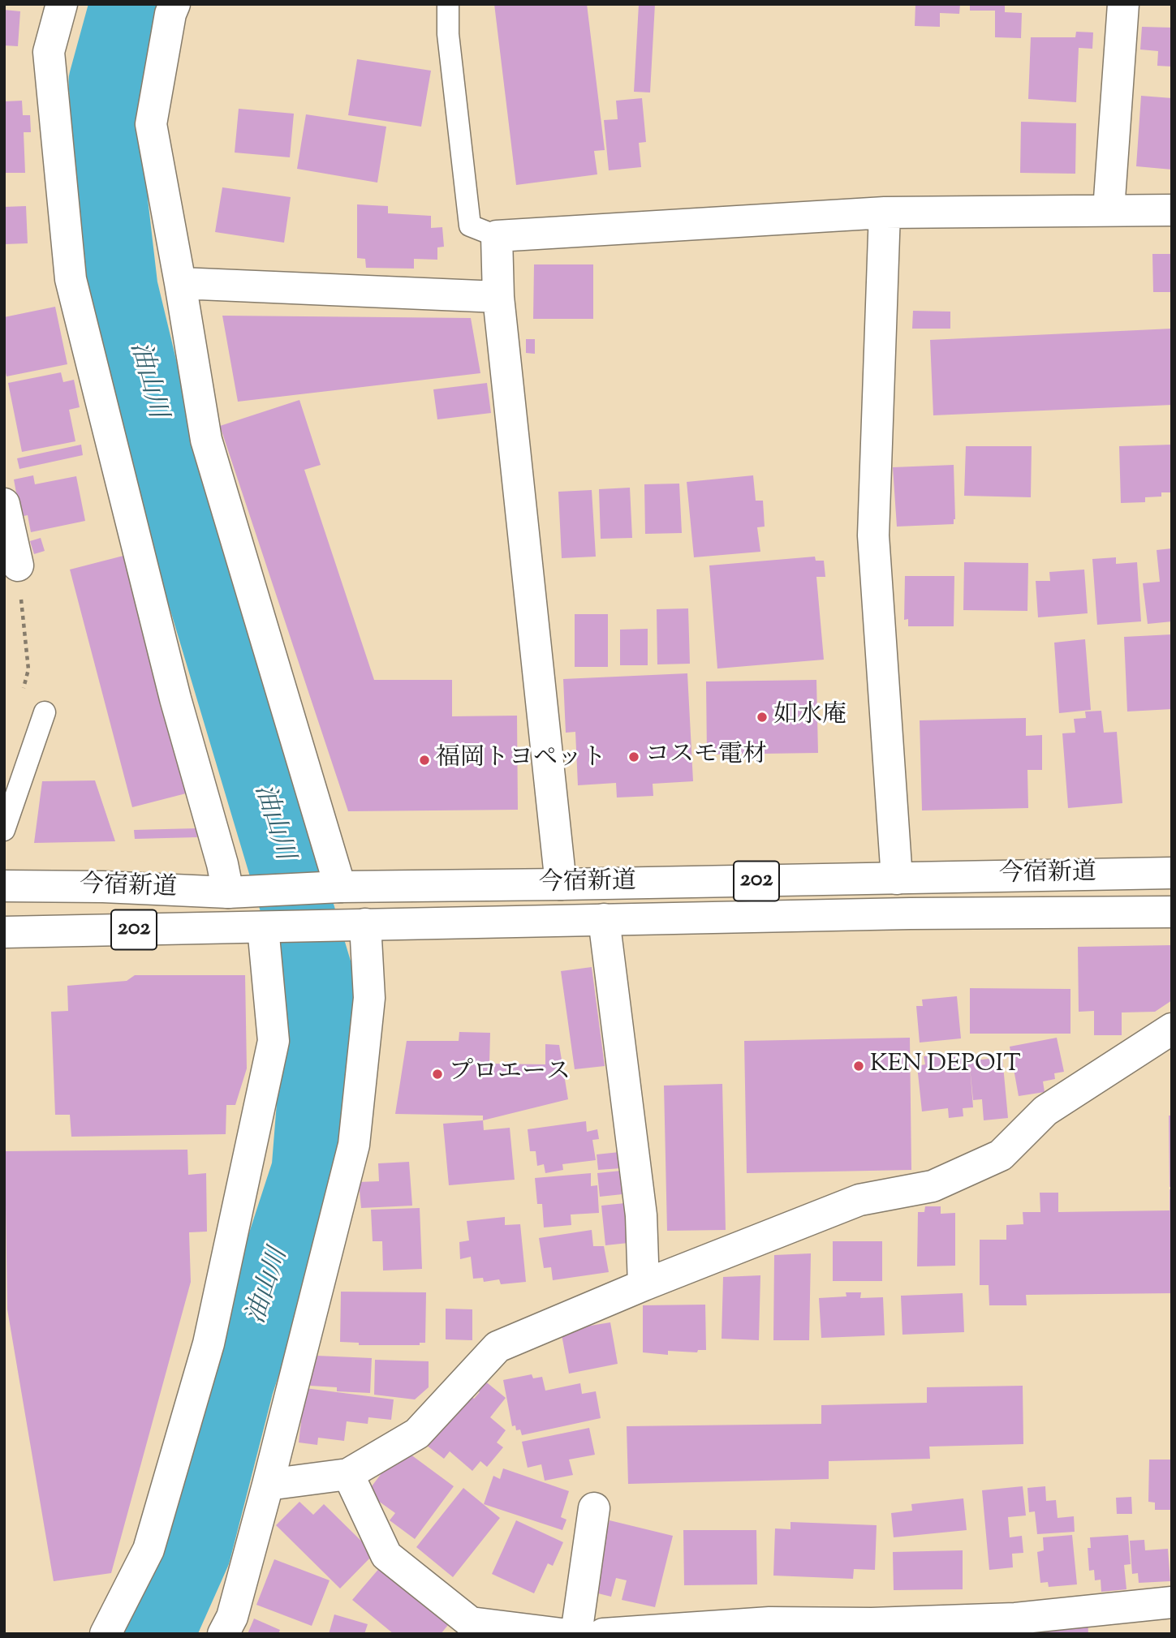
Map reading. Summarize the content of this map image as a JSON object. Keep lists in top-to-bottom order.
{
  "streets": {
    "main road": ["今宿新道", "202"]
  },
  "water": ["油山川"],
  "places": [
    "如水庵",
    "コスモ電材",
    "福岡トヨペット",
    "KEN DEPOIT",
    "プロエース"
  ]
}
